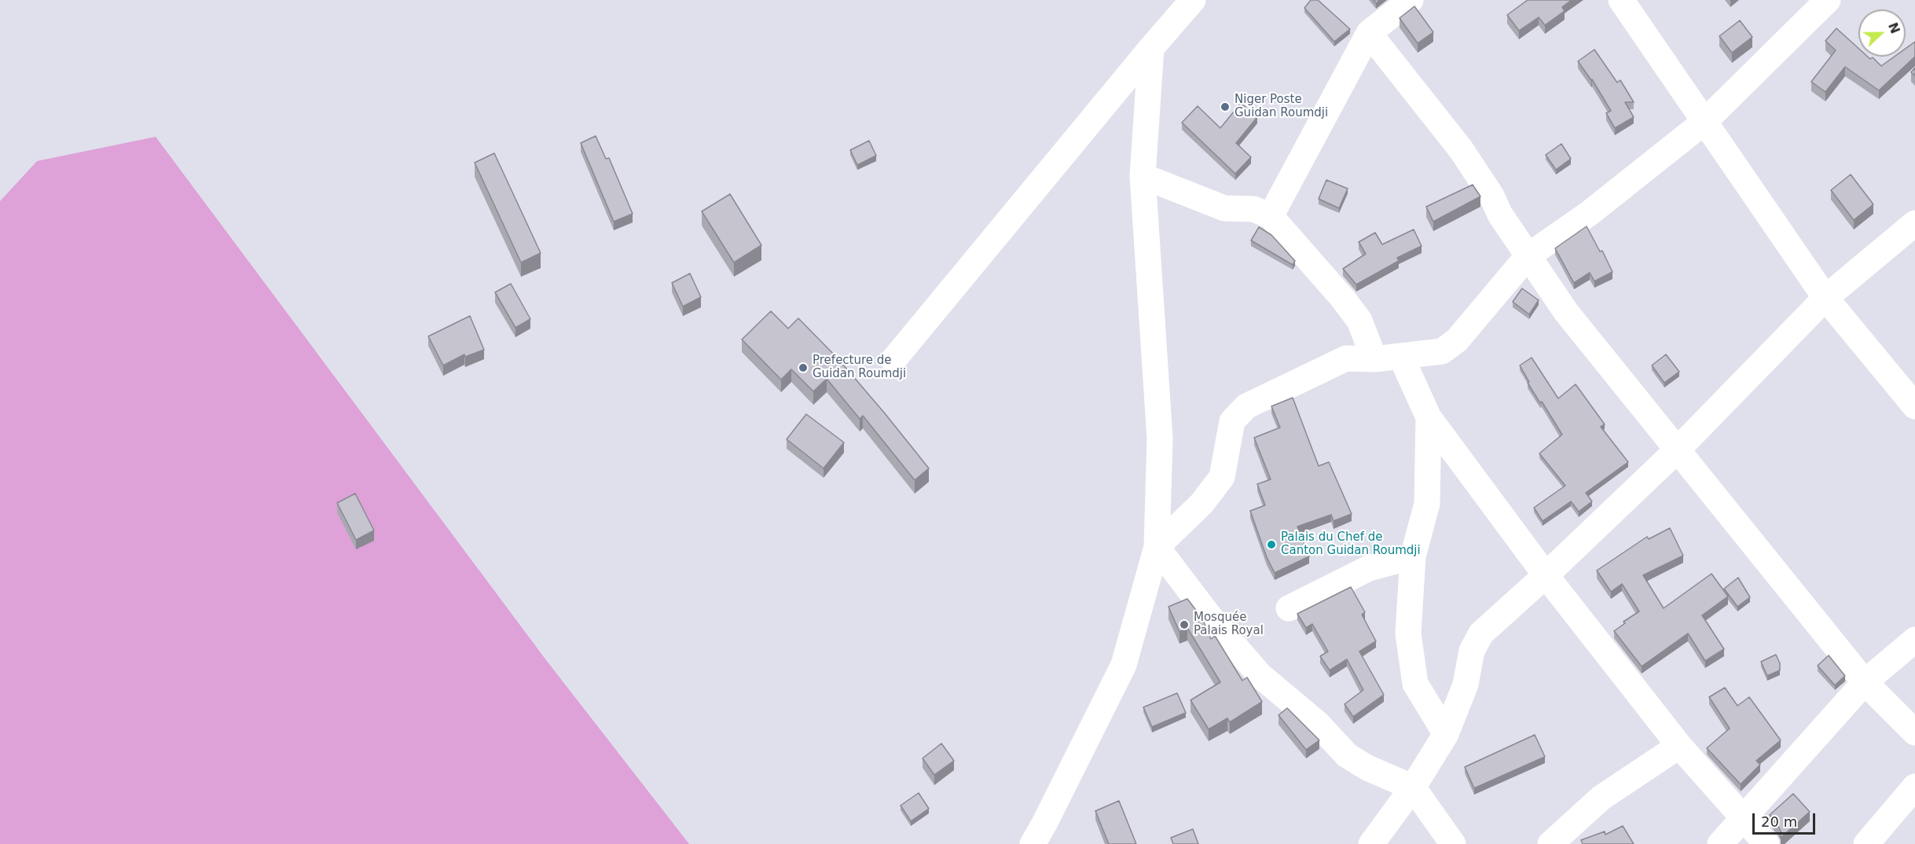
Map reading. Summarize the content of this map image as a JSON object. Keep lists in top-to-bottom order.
{
  "places": [
    "Niger Poste Guidan Roumdji",
    "Prefecture de Guidan Roumdji",
    "Palais du Chef de Canton Guidan Roumdji",
    "Mosquée Palais Royal"
  ],
  "scale_bar": "20 m",
  "north": "right"
}
